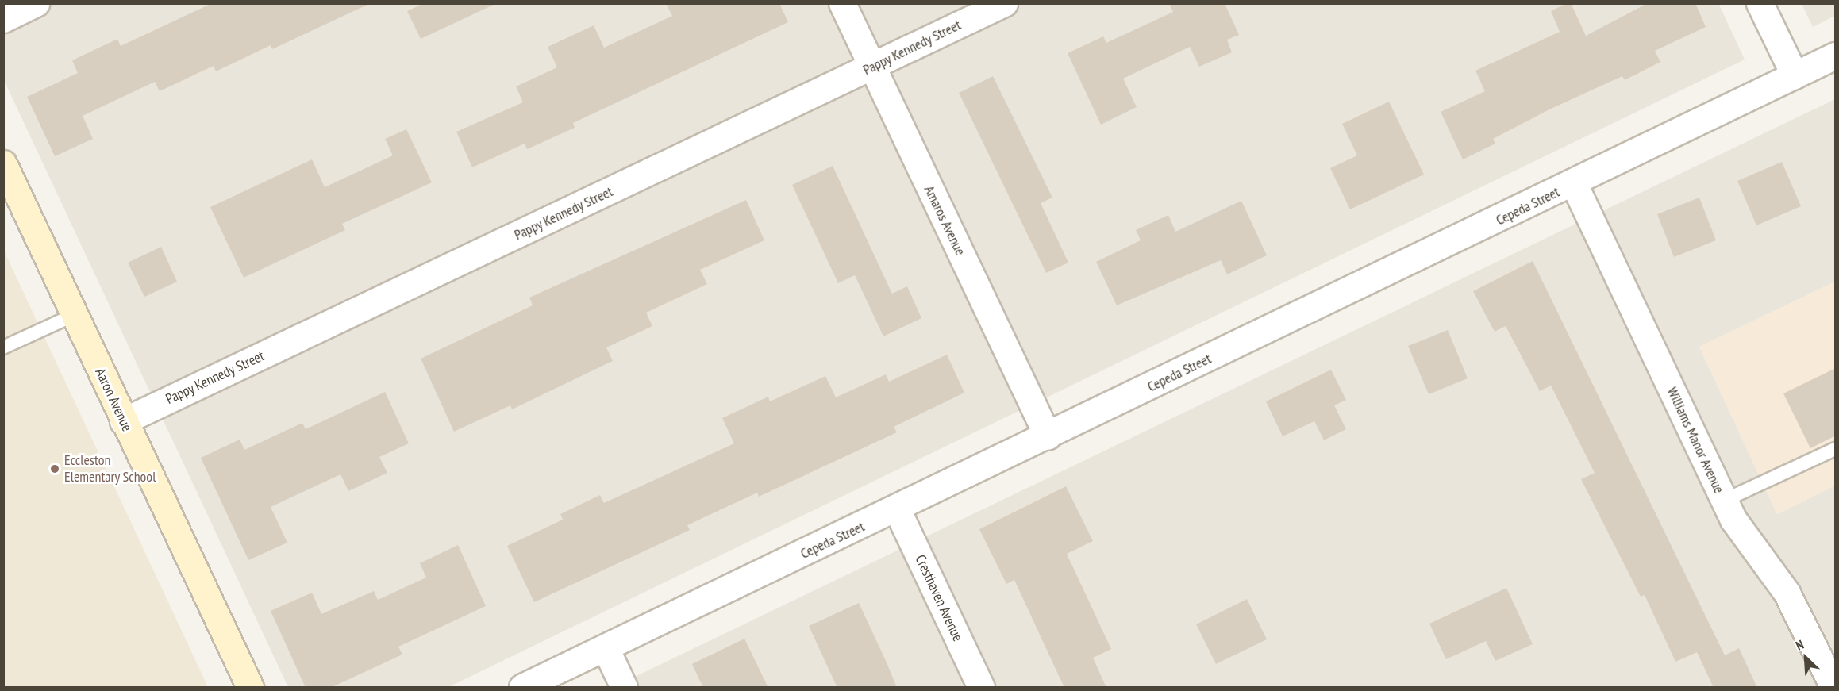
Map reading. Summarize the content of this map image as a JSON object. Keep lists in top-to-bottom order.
{
  "streets": {
    "street": [
      "Pappy Kennedy Street",
      "Cepeda Street",
      "Amaros Avenue",
      "Aaron Avenue",
      "Williams Manor Avenue",
      "Cresthaven Avenue"
    ]
  },
  "crossings": [
    ["Pappy Kennedy Street", "Amaros Avenue"],
    ["Pappy Kennedy Street", "Aaron Avenue"],
    ["Cepeda Street", "Amaros Avenue"],
    ["Cepeda Street", "Williams Manor Avenue"],
    ["Cepeda Street", "Cresthaven Avenue"]
  ],
  "places": ["Eccleston Elementary School"],
  "north": "top left"
}
